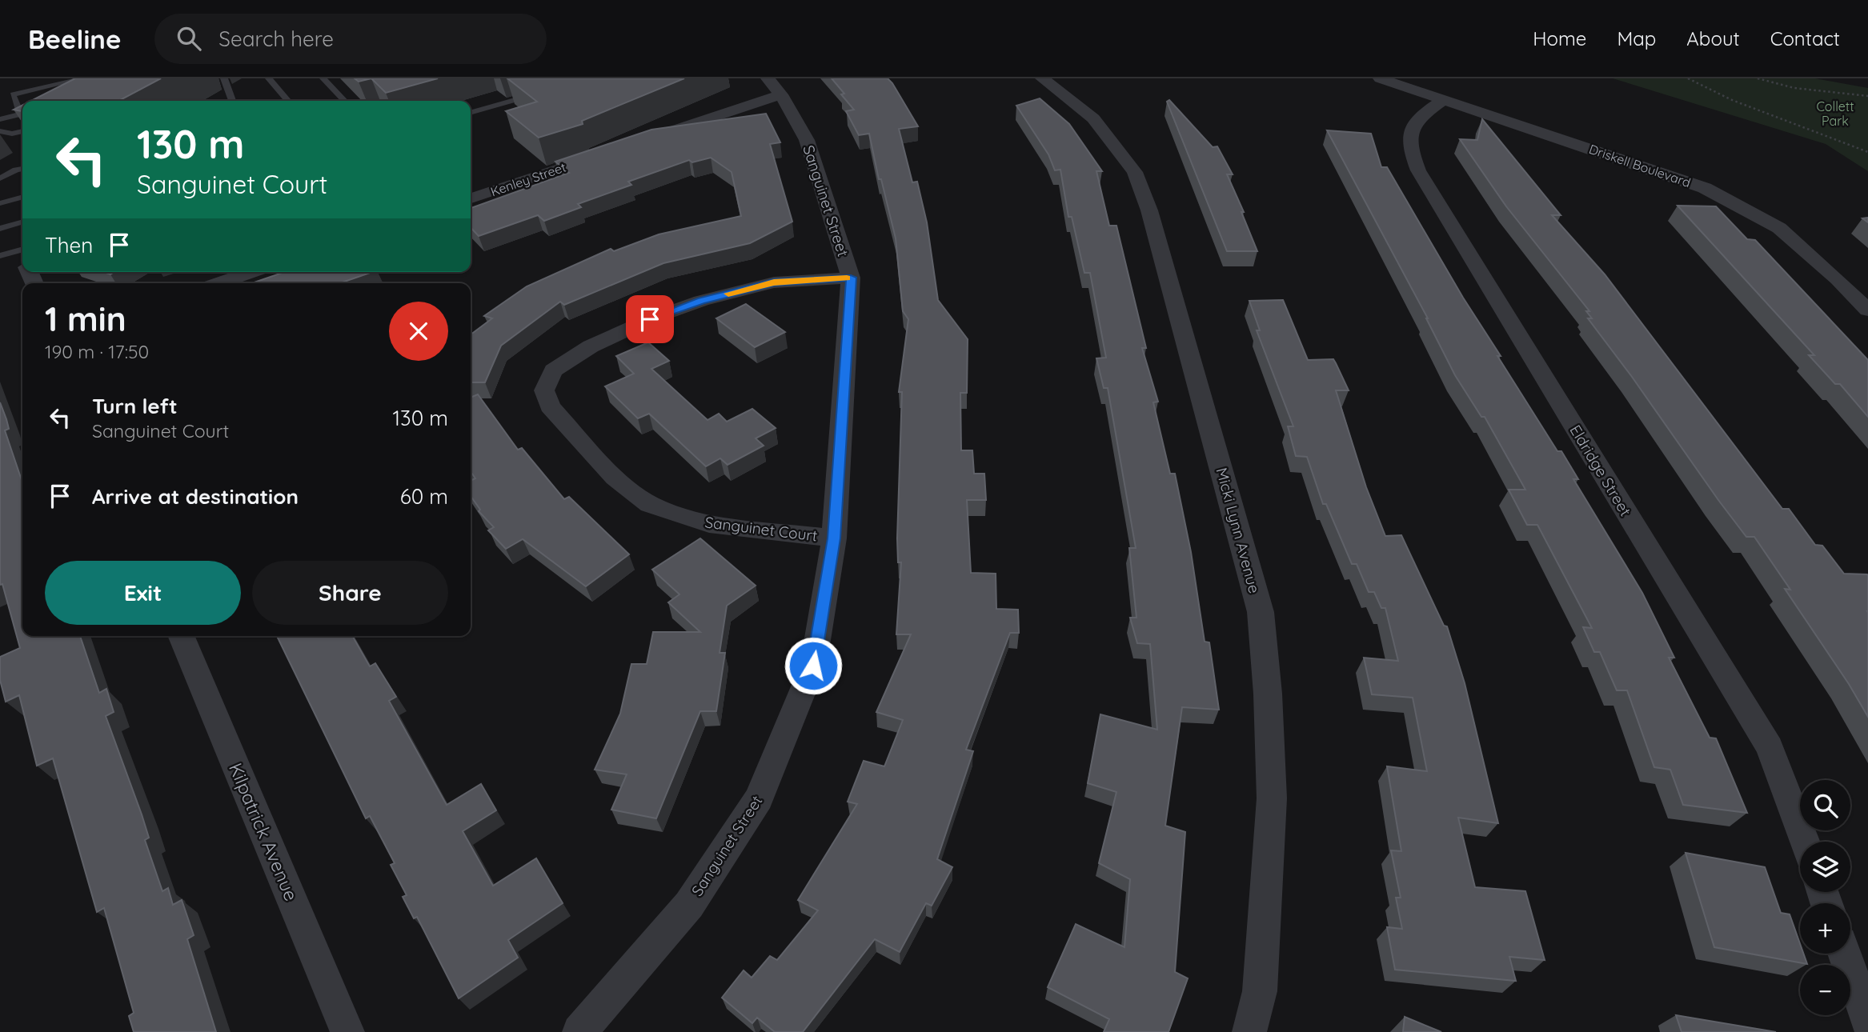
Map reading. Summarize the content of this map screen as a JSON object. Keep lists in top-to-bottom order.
{
  "streets": {
    "street": [
      "Driskell Boulevard",
      "Kenley Street",
      "Sanguinet Street",
      "Eldridge Street",
      "Sanguinet Court",
      "Micki Lynn Avenue",
      "Kilpatrick Avenue"
    ]
  },
  "crossings": [
    ["Driskell Boulevard", "Eldridge Street"],
    ["Sanguinet Street", "Sanguinet Court"]
  ],
  "parks": ["Collett Park"],
  "page": {
    "header": "Beeline",
    "search": "Search here",
    "nav": [
      "Home",
      "Map",
      "About",
      "Contact"
    ],
    "turn": ["130 m", "Sanguinet Court"],
    "then": "Then",
    "heading": ["1 min", "190 m · 17:50"],
    "list": [
      {
        "name": "Turn left",
        "note": "Sanguinet Court",
        "value": "130 m"
      },
      {
        "name": "Arrive at destination",
        "value": "60 m"
      }
    ],
    "buttons": ["Exit", "Share"],
    "map_buttons": ["+", "−"]
  }
}
